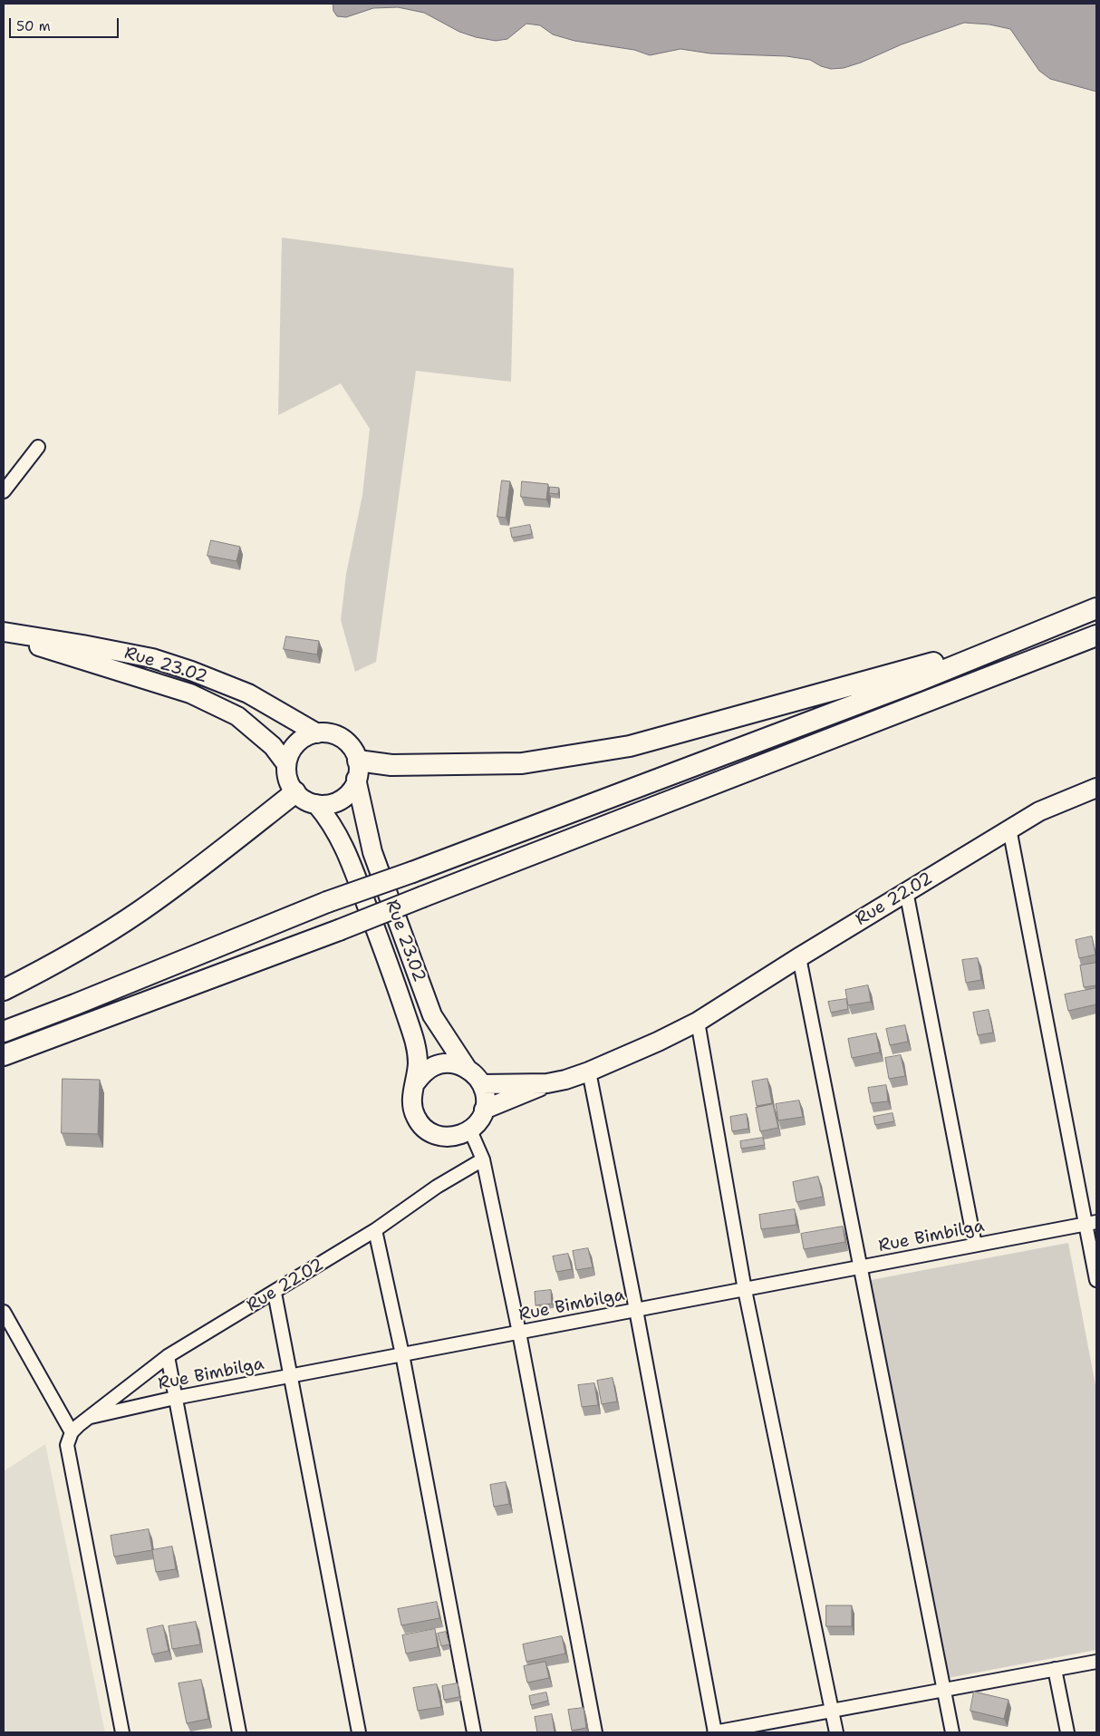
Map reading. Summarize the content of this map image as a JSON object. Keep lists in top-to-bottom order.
{
  "streets": {
    "street": ["Rue 23.02", "Rue 22.02", "Rue Bimbilga"]
  },
  "crossings": [
    ["Rue 22.02", "Rue Bimbilga"]
  ],
  "scale_bar": "50 m"
}
